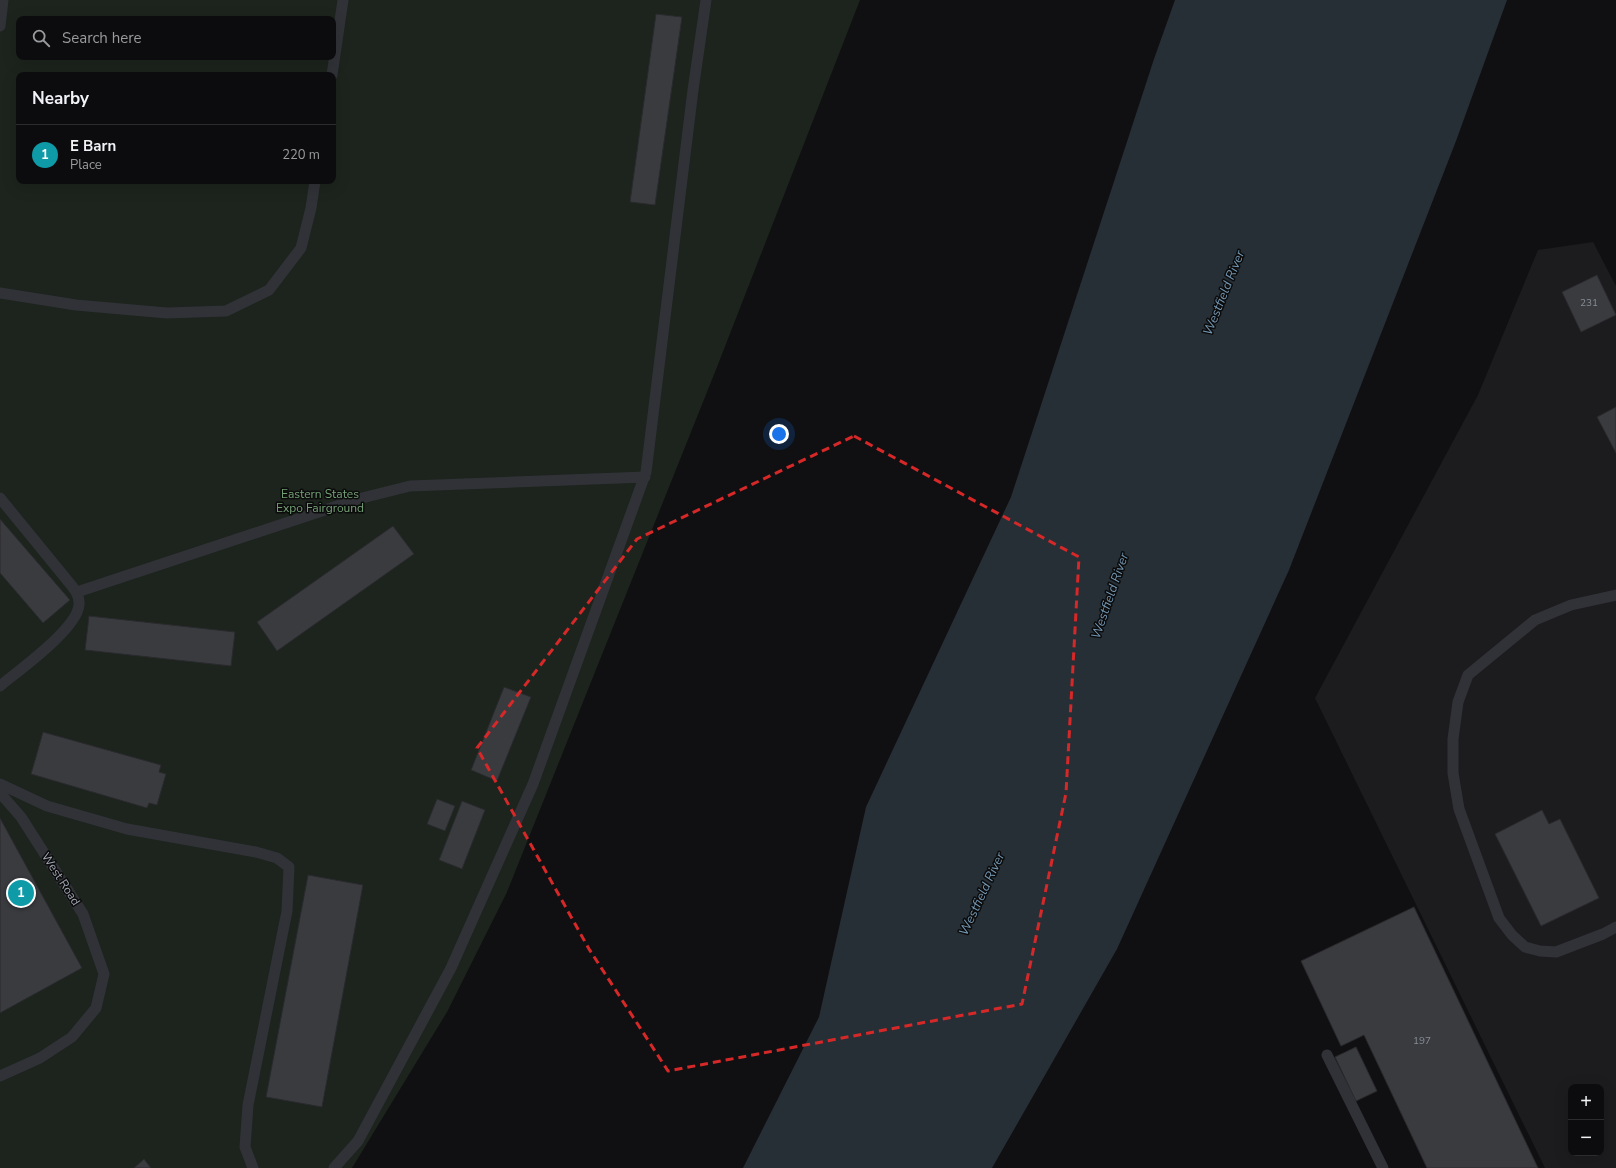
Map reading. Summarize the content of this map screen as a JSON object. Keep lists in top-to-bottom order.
{
  "streets": {
    "lane": ["West Road"]
  },
  "water": ["Westfield River"],
  "parks": ["Eastern States Expo Fairground"],
  "house_numbers": ["231", "197"],
  "page": {
    "search": "Search here",
    "heading": "Nearby",
    "list": [
      {
        "mark": "1",
        "name": "E Barn",
        "note": "Place",
        "value": "220 m"
      }
    ],
    "pins": "1",
    "map_buttons": ["+", "−"]
  }
}
